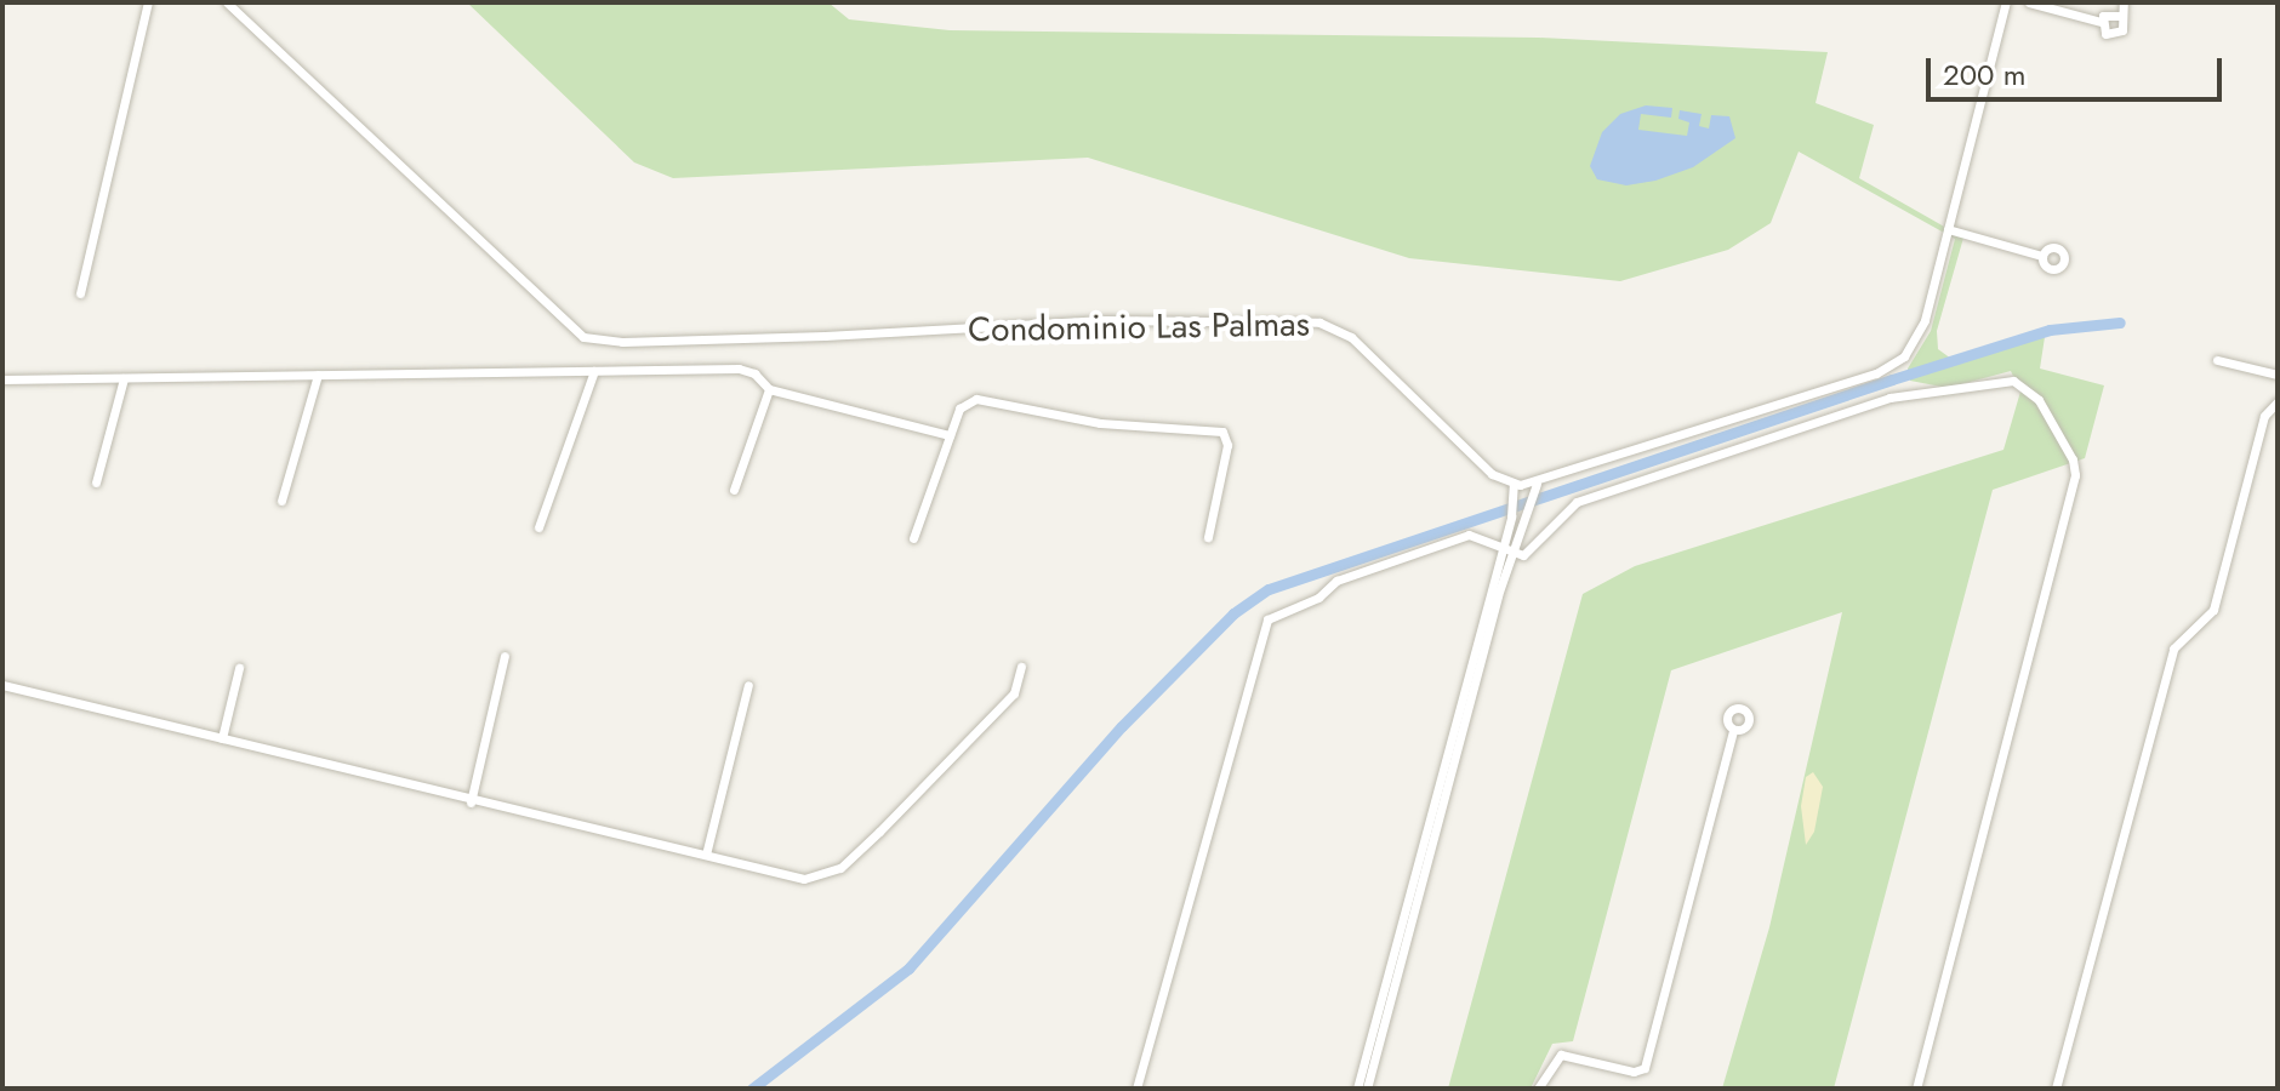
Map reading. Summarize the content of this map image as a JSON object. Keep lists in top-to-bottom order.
{
  "streets": {
    "street": ["Condominio Las Palmas"]
  },
  "scale_bar": "200 m"
}
